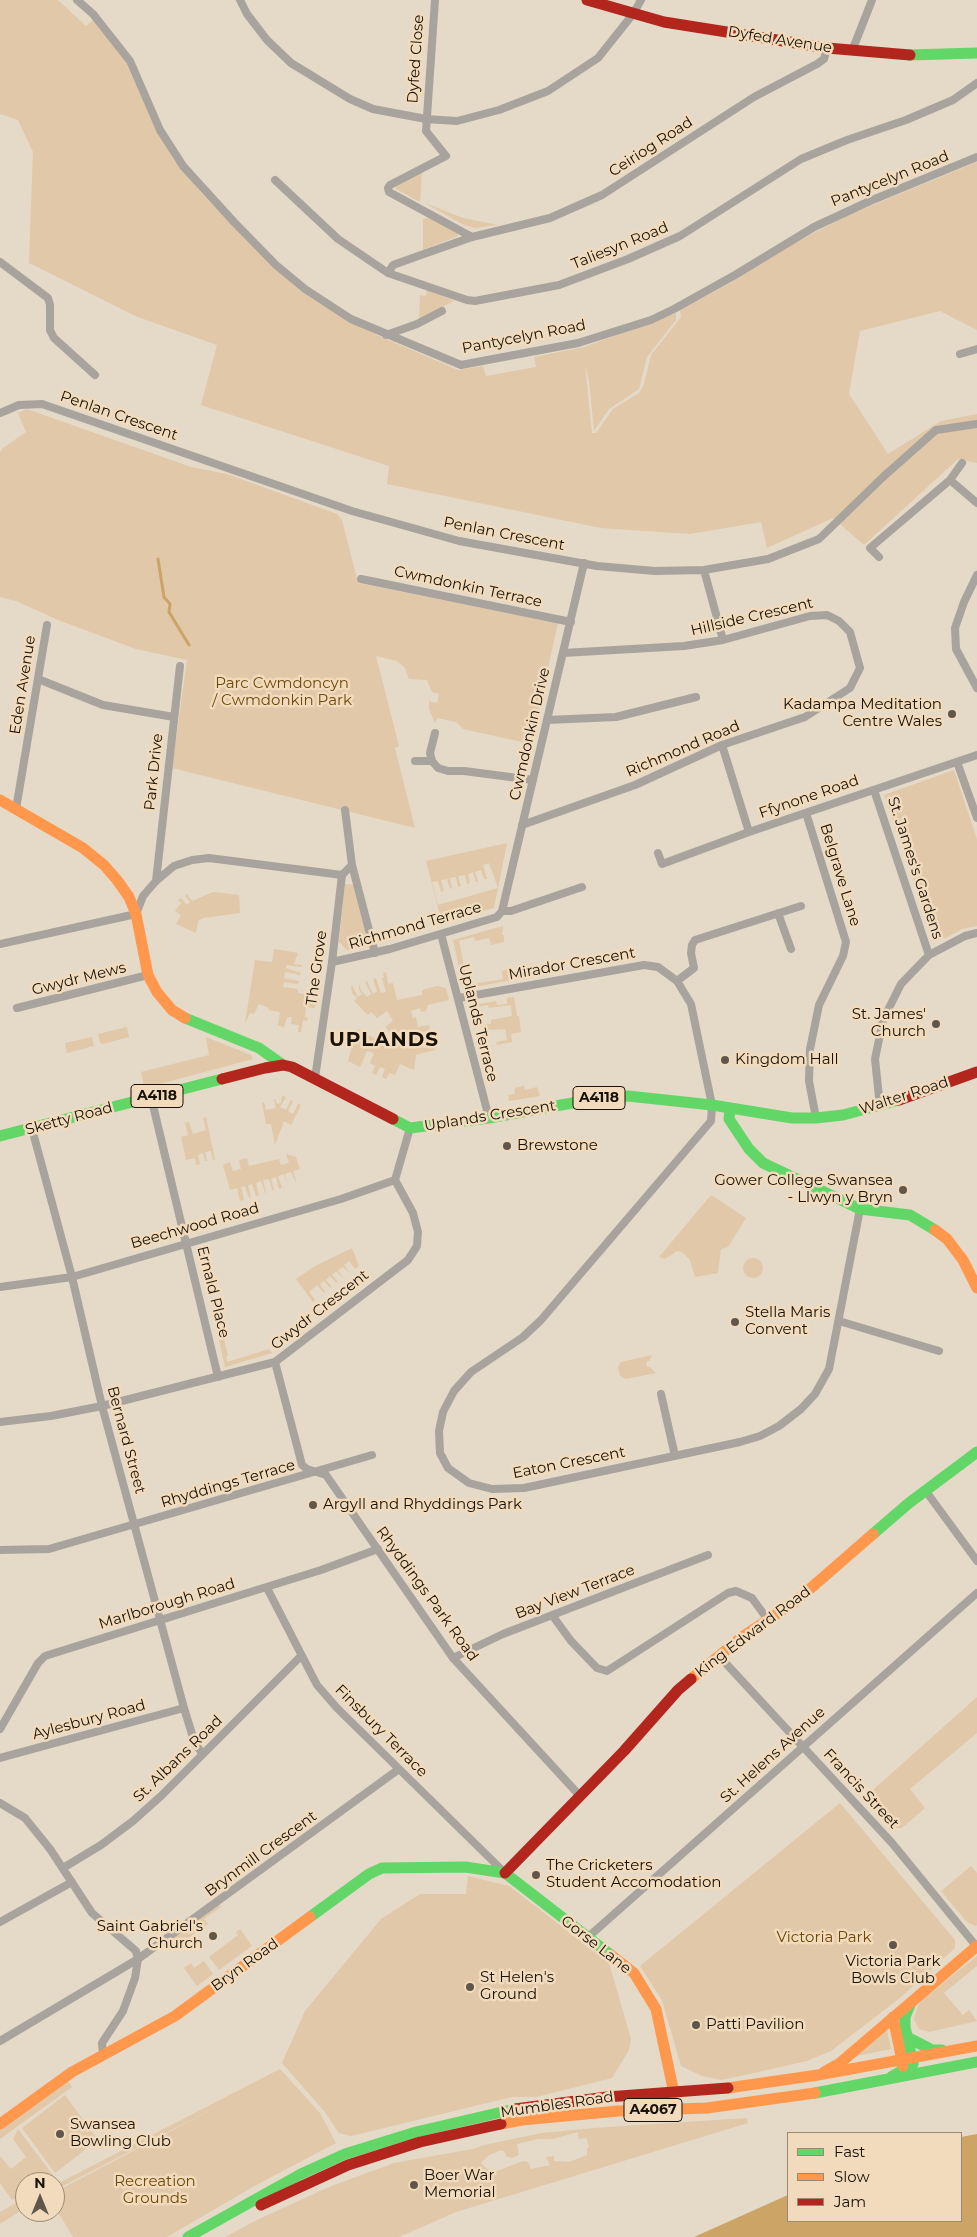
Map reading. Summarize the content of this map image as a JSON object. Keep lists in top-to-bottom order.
{
  "streets": {
    "main road": [
      "Dyfed Avenue",
      "A4118",
      "Walter Road",
      "Uplands Crescent",
      "Sketty Road",
      "King Edward Road",
      "Gorse Lane",
      "Bryn Road",
      "Mumbles Road",
      "A4067"
    ],
    "street": [
      "Dyfed Close",
      "Ceiriog Road",
      "Pantycelyn Road",
      "Taliesyn Road",
      "Penlan Crescent",
      "Cwmdonkin Terrace",
      "Hillside Crescent",
      "Eden Avenue",
      "Cwmdonkin Drive",
      "Richmond Road",
      "Park Drive",
      "Ffynone Road",
      "St. James's Gardens",
      "Belgrave Lane",
      "Richmond Terrace",
      "Mirador Crescent",
      "The Grove",
      "Gwydr Mews",
      "Uplands Terrace",
      "Beechwood Road",
      "Ernald Place",
      "Gwydr Crescent",
      "Bernard Street",
      "Eaton Crescent",
      "Rhyddings Terrace",
      "Bay View Terrace",
      "Rhyddings Park Road",
      "Marlborough Road",
      "Aylesbury Road",
      "Finsbury Terrace",
      "St. Helens Avenue",
      "St. Albans Road",
      "Francis Street",
      "Brynmill Crescent"
    ]
  },
  "crossings": [
    ["Dyfed Avenue", "Ceiriog Road"],
    ["Ceiriog Road", "Taliesyn Road"],
    ["Penlan Crescent", "Cwmdonkin Drive"],
    ["Cwmdonkin Terrace", "Cwmdonkin Drive"],
    ["Hillside Crescent", "Cwmdonkin Drive"],
    ["Hillside Crescent", "Richmond Road"],
    ["Cwmdonkin Drive", "Richmond Road"],
    ["Cwmdonkin Drive", "Richmond Terrace"],
    ["Ffynone Road", "St. James's Gardens"],
    ["Ffynone Road", "Belgrave Lane"],
    ["Belgrave Lane", "Walter Road"],
    ["Richmond Terrace", "The Grove"],
    ["Richmond Terrace", "Uplands Terrace"],
    ["Mirador Crescent", "Uplands Terrace"],
    ["Mirador Crescent", "Walter Road"],
    ["Mirador Crescent", "Uplands Crescent"],
    ["Mirador Crescent", "Eaton Crescent"],
    ["The Grove", "Uplands Crescent"],
    ["Gwydr Mews", "Uplands Crescent"],
    ["Uplands Terrace", "Uplands Crescent"],
    ["Walter Road", "Uplands Crescent"],
    ["Walter Road", "Eaton Crescent"],
    ["Uplands Crescent", "Sketty Road"],
    ["Uplands Crescent", "Eaton Crescent"],
    ["Sketty Road", "Ernald Place"],
    ["Sketty Road", "Bernard Street"],
    ["Beechwood Road", "Ernald Place"],
    ["Beechwood Road", "Gwydr Crescent"],
    ["Beechwood Road", "Bernard Street"],
    ["Gwydr Crescent", "Rhyddings Terrace"],
    ["Gwydr Crescent", "Rhyddings Park Road"],
    ["Bernard Street", "Rhyddings Terrace"],
    ["Bernard Street", "Marlborough Road"],
    ["Bernard Street", "Aylesbury Road"],
    ["Bernard Street", "St. Albans Road"],
    ["Rhyddings Terrace", "Rhyddings Park Road"],
    ["Bay View Terrace", "Rhyddings Park Road"],
    ["Rhyddings Park Road", "Marlborough Road"],
    ["Rhyddings Park Road", "King Edward Road"],
    ["Marlborough Road", "Finsbury Terrace"],
    ["King Edward Road", "Finsbury Terrace"],
    ["King Edward Road", "Francis Street"],
    ["King Edward Road", "Gorse Lane"],
    ["King Edward Road", "Bryn Road"],
    ["Finsbury Terrace", "St. Albans Road"],
    ["Finsbury Terrace", "Brynmill Crescent"],
    ["Finsbury Terrace", "Gorse Lane"],
    ["Finsbury Terrace", "Bryn Road"],
    ["St. Helens Avenue", "Francis Street"],
    ["St. Helens Avenue", "Gorse Lane"],
    ["Gorse Lane", "Bryn Road"],
    ["Gorse Lane", "Mumbles Road"],
    ["Mumbles Road", "A4067"]
  ],
  "districts": ["UPLANDS"],
  "parks": ["Parc Cwmdoncyn / Cwmdonkin Park", "Victoria Park", "Recreation Grounds"],
  "places": [
    "Kadampa Meditation Centre Wales",
    "St. James' Church",
    "Kingdom Hall",
    "Brewstone",
    "Gower College Swansea - Llwyn y Bryn",
    "Stella Maris Convent",
    "Argyll and Rhyddings Park",
    "The Cricketers Student Accomodation",
    "Saint Gabriel's Church",
    "Victoria Park Bowls Club",
    "St Helen's Ground",
    "Patti Pavilion",
    "Swansea Bowling Club",
    "Boer War Memorial"
  ],
  "legend": ["Fast", "Slow", "Jam"],
  "north": "top"
}
